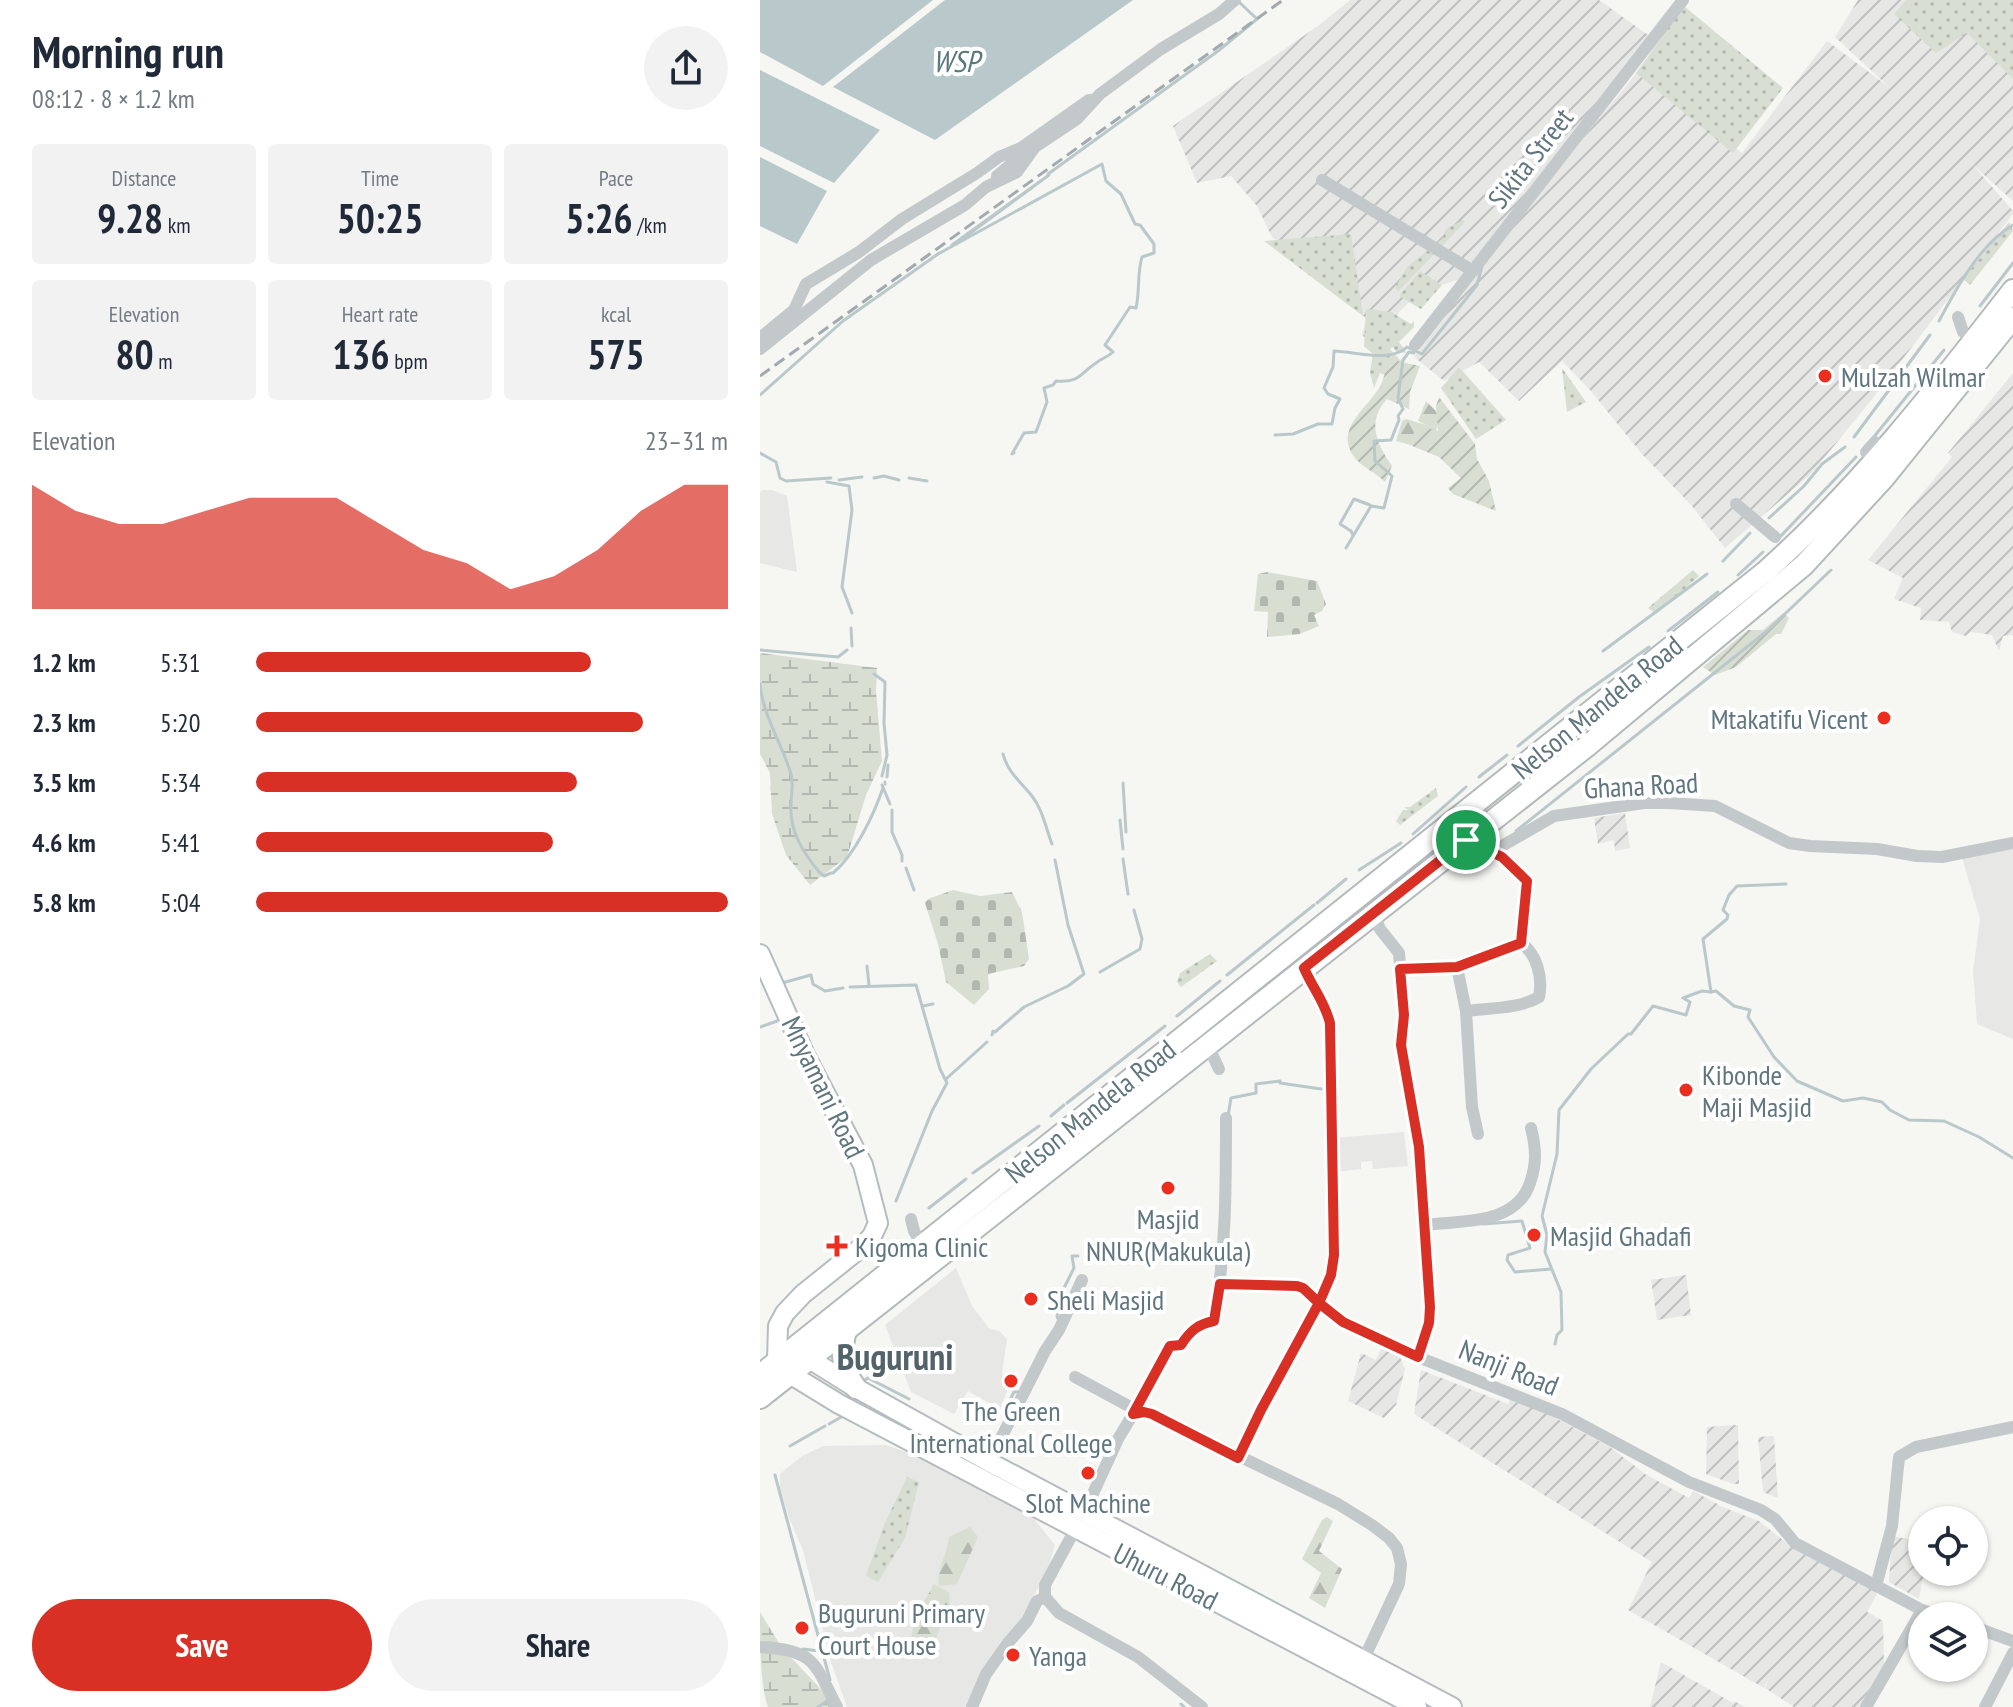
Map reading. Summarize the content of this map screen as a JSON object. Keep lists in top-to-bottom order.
{
  "streets": {
    "main road": ["Nelson Mandela Road", "Mnyamani Road", "Uhuru Road"],
    "street": ["Sikita Street", "Ghana Road", "Nanji Road"]
  },
  "crossings": [
    ["Nelson Mandela Road", "Ghana Road"],
    ["Nelson Mandela Road", "Mnyamani Road"],
    ["Nelson Mandela Road", "Uhuru Road"],
    ["Mnyamani Road", "Uhuru Road"]
  ],
  "districts": ["Buguruni"],
  "water": ["WSP"],
  "places": {
    "other": [
      "Mulzah Wilmar",
      "Mtakatifu Vicent",
      "Kibonde Maji Masjid",
      "Masjid NNUR(Makukula)",
      "Masjid Ghadafi",
      "Sheli Masjid",
      "The Green International College",
      "Slot Machine",
      "Buguruni Primary Court House",
      "Yanga"
    ],
    "health": ["Kigoma Clinic"]
  },
  "page": {
    "heading": ["Morning run", "08:12 · 8 × 1.2 km"],
    "stats": [
      ["Distance", "9.28 km"],
      ["Time", "50:25"],
      ["Pace", "5:26 /km"],
      ["Elevation", "80 m"],
      ["Heart rate", "136 bpm"],
      ["kcal", "575"]
    ],
    "chart": ["Elevation", "23–31 m"],
    "list": [
      {
        "name": "1.2 km",
        "note": "5:31"
      },
      {
        "name": "2.3 km",
        "note": "5:20"
      },
      {
        "name": "3.5 km",
        "note": "5:34"
      },
      {
        "name": "4.6 km",
        "note": "5:41"
      },
      {
        "name": "5.8 km",
        "note": "5:04"
      }
    ],
    "buttons": ["Save", "Share"]
  }
}
